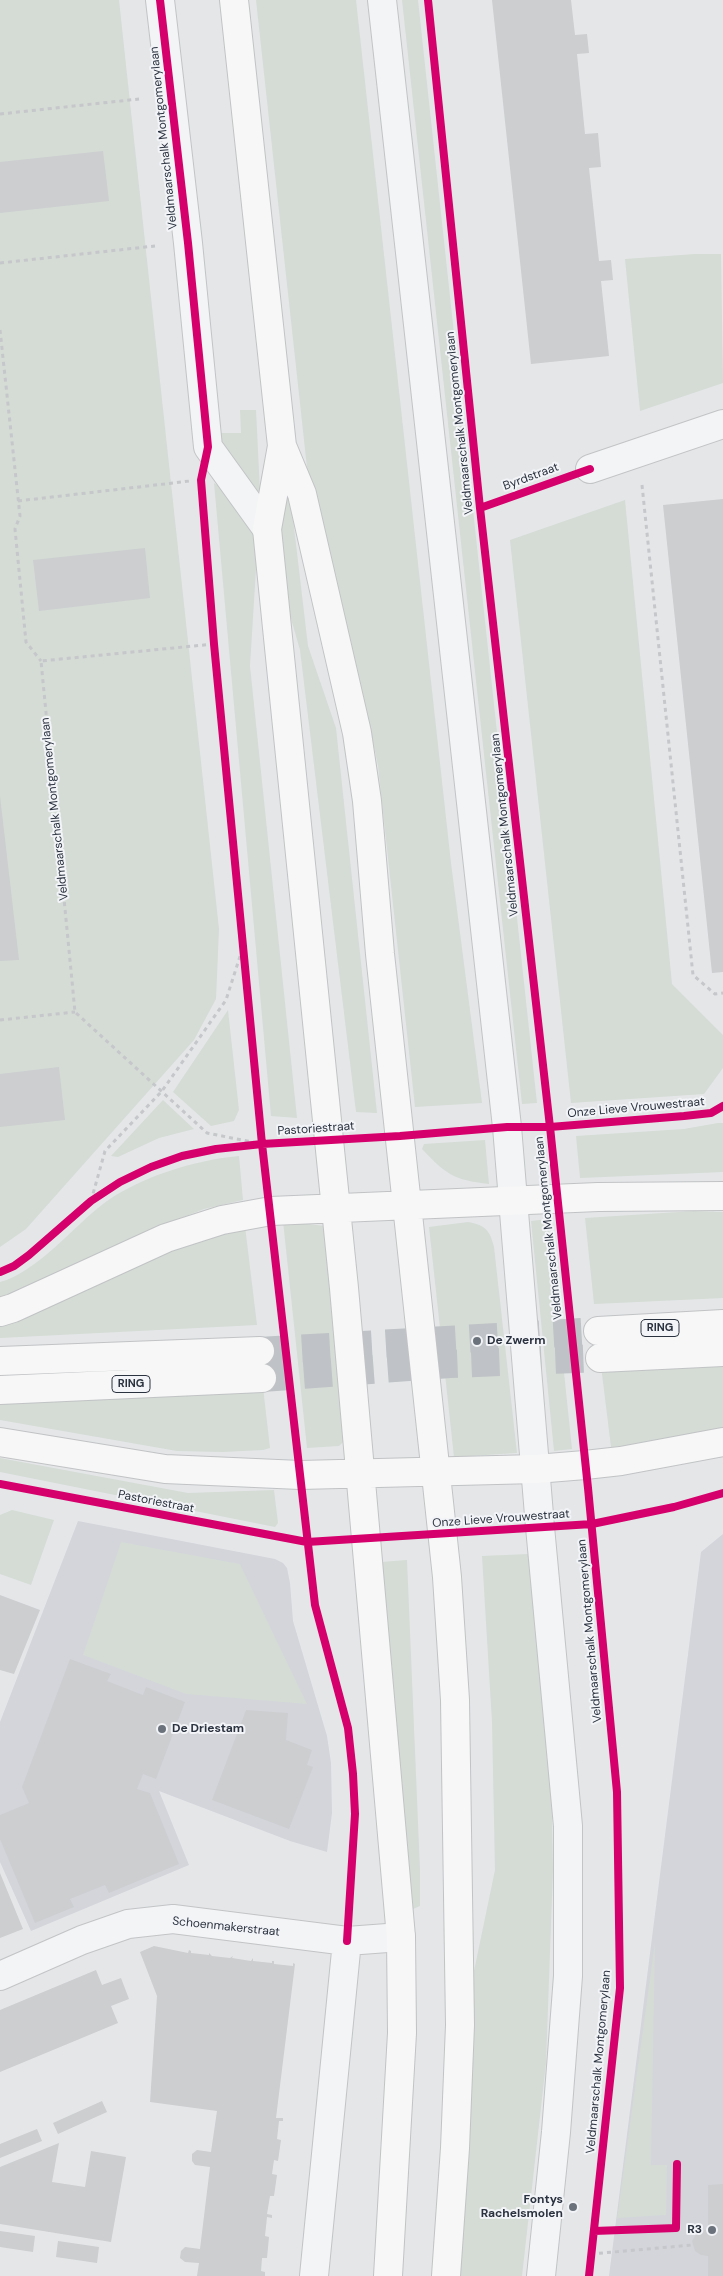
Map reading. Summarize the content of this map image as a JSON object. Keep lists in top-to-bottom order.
{
  "streets": {
    "main road": ["RING"],
    "street": ["Veldmaarschalk Montgomerylaan", "Schoenmakerstraat"],
    "cycle path": ["Byrdstraat", "Onze Lieve Vrouwestraat", "Pastoriestraat"]
  },
  "places": [
    "De Zwerm",
    "De Driestam",
    "Fontys Rachelsmolen",
    "R3"
  ]
}
